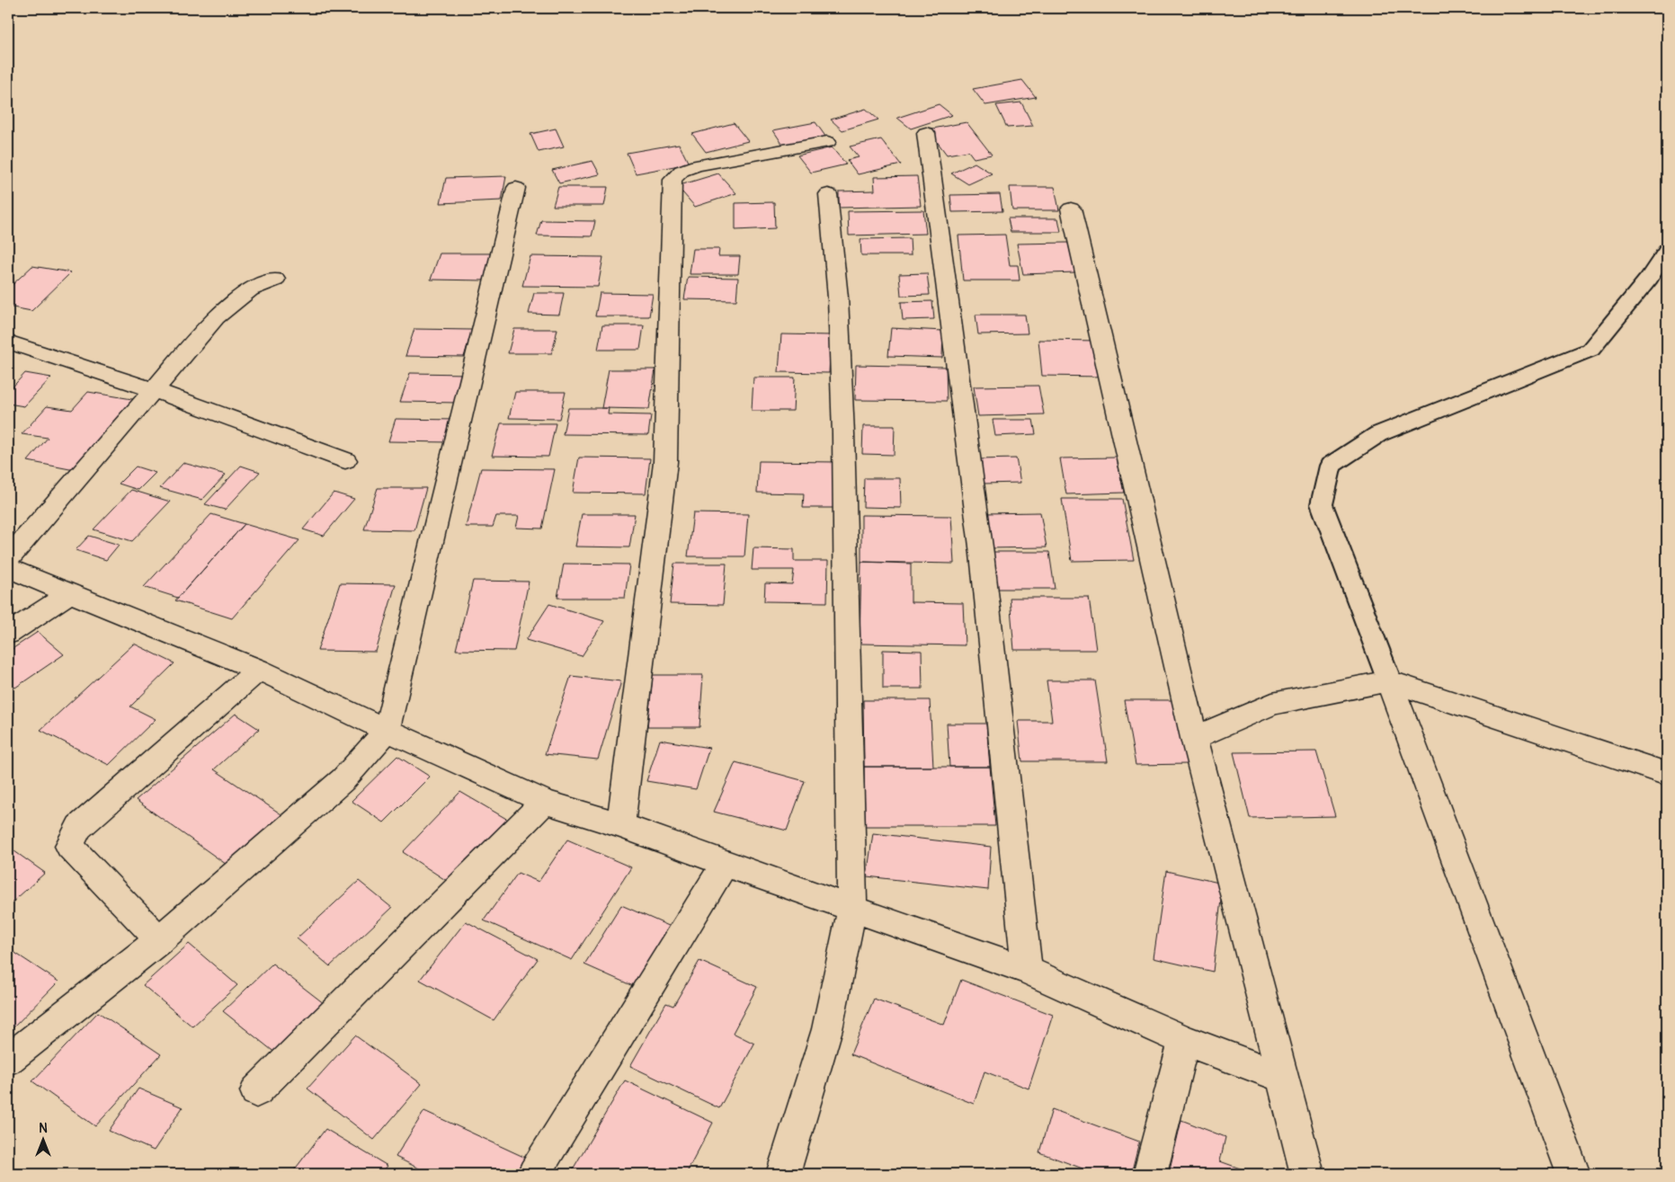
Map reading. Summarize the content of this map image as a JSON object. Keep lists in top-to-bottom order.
{
  "north": "top"
}
